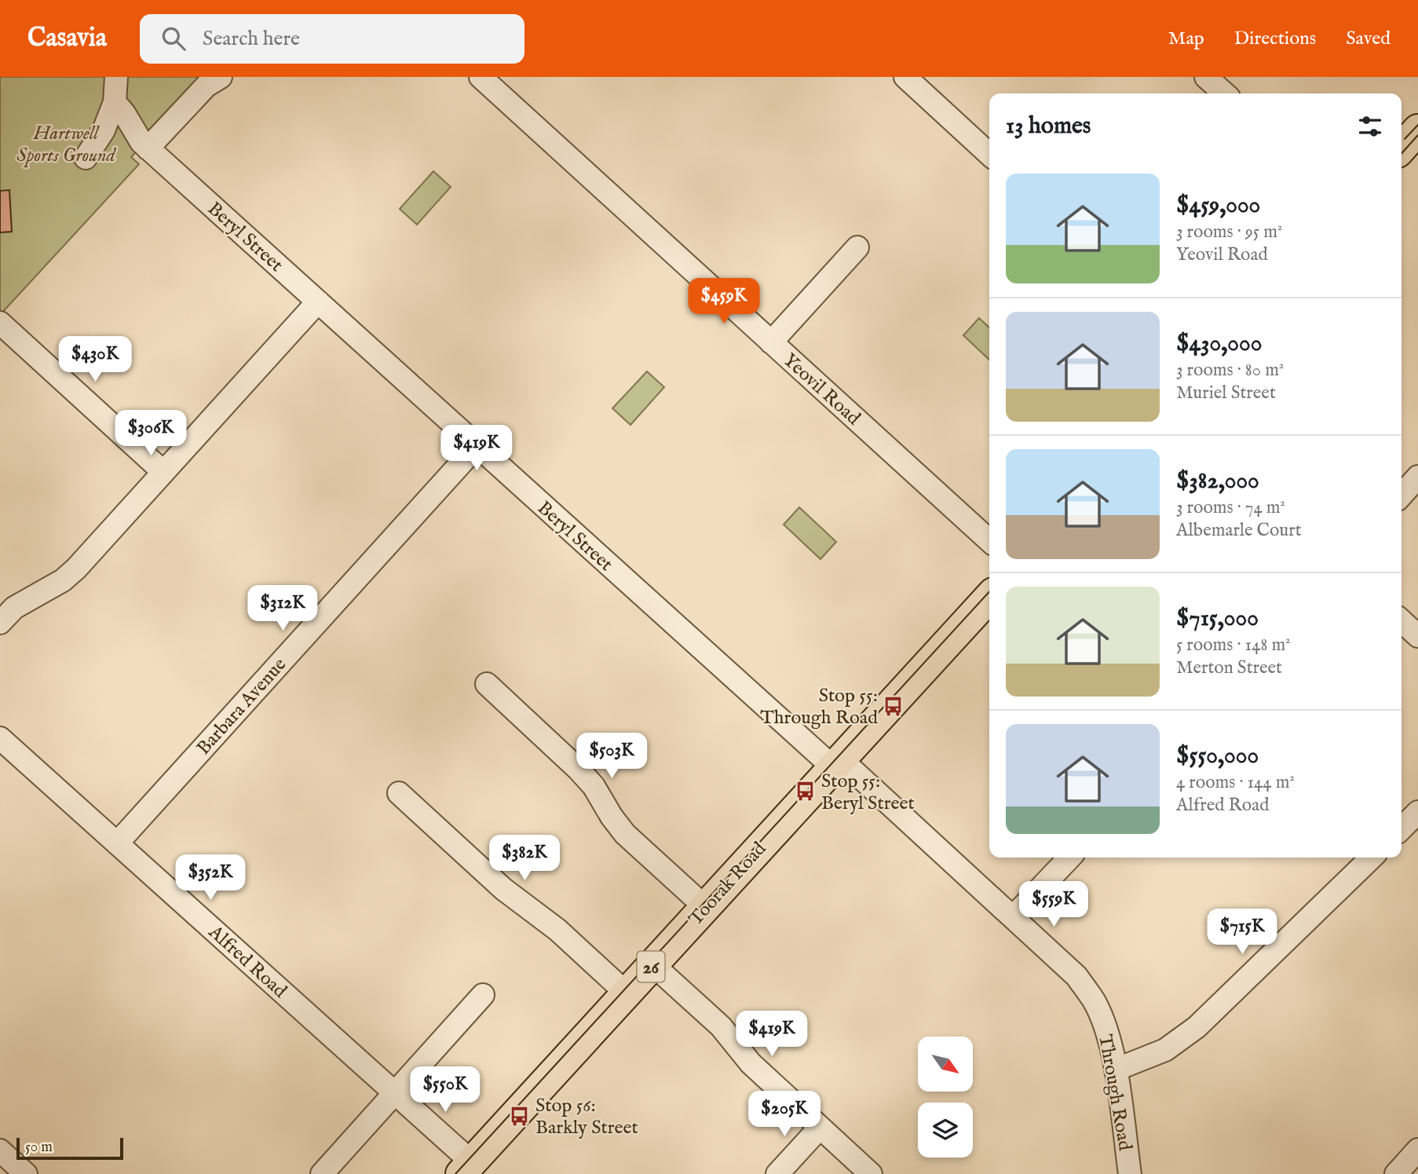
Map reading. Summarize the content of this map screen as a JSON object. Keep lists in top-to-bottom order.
{
  "streets": {
    "highway": ["Toorak Road", "26"],
    "street": [
      "Beryl Street",
      "Yeovil Road",
      "Barbara Avenue",
      "Alfred Road",
      "Through Road"
    ]
  },
  "crossings": [
    ["Beryl Street", "Barbara Avenue"],
    ["Beryl Street", "Toorak Road"],
    ["Beryl Street", "Through Road"],
    ["Barbara Avenue", "Alfred Road"],
    ["Toorak Road", "Alfred Road"],
    ["Toorak Road", "Through Road"]
  ],
  "parks": ["Hartwell Sports Ground"],
  "places": {
    "bus stop": ["Stop 55: Through Road", "Stop 55: Beryl Street", "Stop 56: Barkly Street"]
  },
  "scale_bar": "50 m",
  "north": "bottom right",
  "page": {
    "header": "Casavia",
    "search": "Search here",
    "nav": ["Map", "Directions", "Saved"],
    "heading": "13 homes",
    "list": [
      {
        "name": "$459,000",
        "note": "3 rooms · 95 m² · Yeovil Road"
      },
      {
        "name": "$430,000",
        "note": "3 rooms · 80 m² · Muriel Street"
      },
      {
        "name": "$382,000",
        "note": "3 rooms · 74 m² · Albemarle Court"
      },
      {
        "name": "$715,000",
        "note": "5 rooms · 148 m² · Merton Street"
      },
      {
        "name": "$550,000",
        "note": "4 rooms · 144 m² · Alfred Road"
      }
    ],
    "price": [
      "$459K",
      "$430K",
      "$306K",
      "$419K",
      "$312K",
      "$503K",
      "$382K",
      "$352K",
      "$559K",
      "$715K",
      "$419K",
      "$550K",
      "$205K"
    ],
    "scale": "50 m"
  }
}
